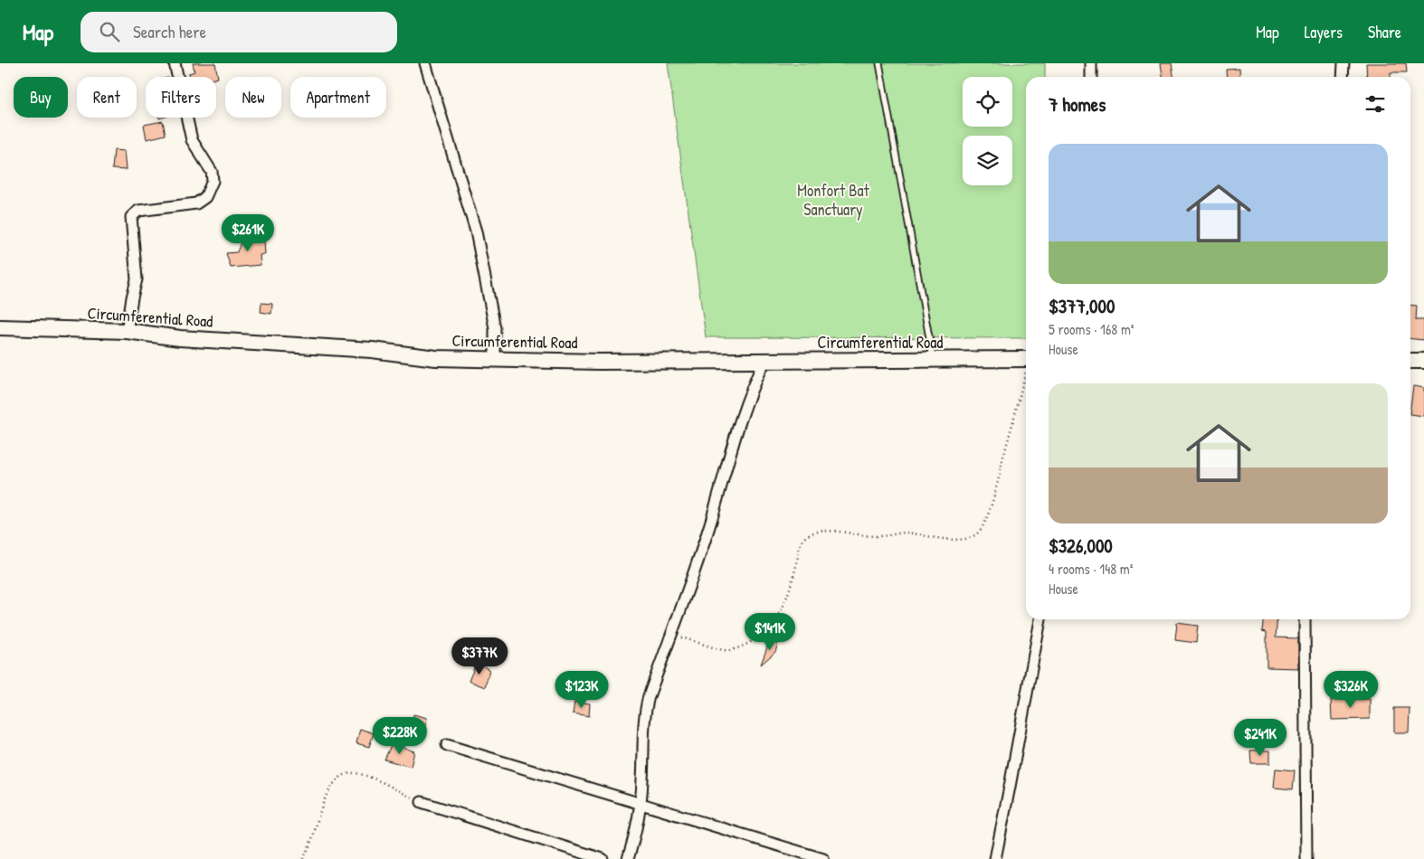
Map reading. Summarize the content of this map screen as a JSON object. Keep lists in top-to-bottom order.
{
  "streets": {
    "main road": ["Circumferential Road"]
  },
  "parks": ["Monfort Bat Sanctuary"],
  "page": {
    "header": "Map",
    "search": "Search here",
    "nav": ["Map", "Layers", "Share"],
    "chip": [
      "Buy",
      "Rent",
      "Filters",
      "New",
      "Apartment"
    ],
    "heading": "7 homes",
    "list": [
      {
        "name": "$377,000",
        "note": "5 rooms · 168 m² · House"
      },
      {
        "name": "$326,000",
        "note": "4 rooms · 148 m² · House"
      }
    ],
    "price": [
      "$261K",
      "$141K",
      "$377K",
      "$123K",
      "$326K",
      "$228K",
      "$241K"
    ]
  }
}
